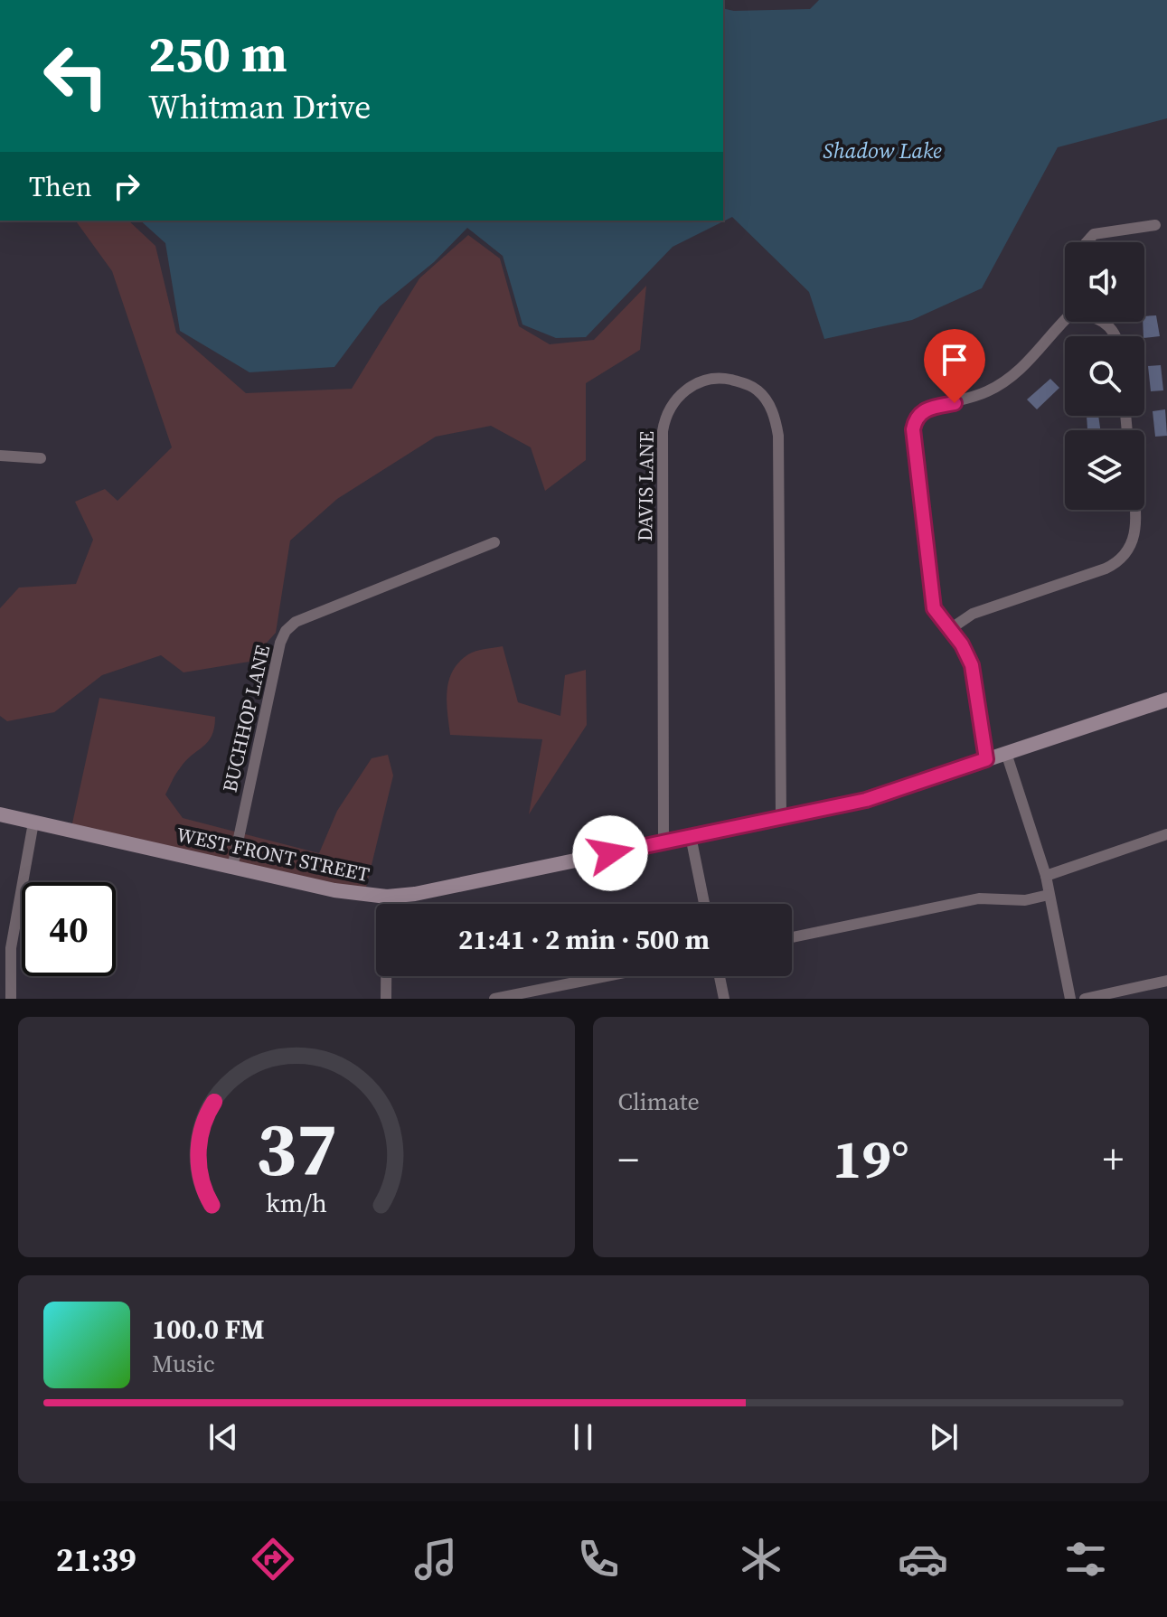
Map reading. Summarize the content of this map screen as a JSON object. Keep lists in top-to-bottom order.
{
  "streets": {
    "street": ["DAVIS LANE", "BUCHHOP LANE", "WEST FRONT STREET"]
  },
  "crossings": [
    ["DAVIS LANE", "WEST FRONT STREET"],
    ["BUCHHOP LANE", "WEST FRONT STREET"]
  ],
  "water": ["Shadow Lake"],
  "page": {
    "turn": ["250 m", "Whitman Drive"],
    "then": "Then",
    "limit": "40",
    "trip": "21:41 · 2 min · 500 m",
    "tile": "Climate",
    "heat": ["−", "19°", "+"],
    "song": ["100.0 FM", "Music"],
    "tabs": "21:39",
    "gauge": ["37", "km/h"]
  }
}
